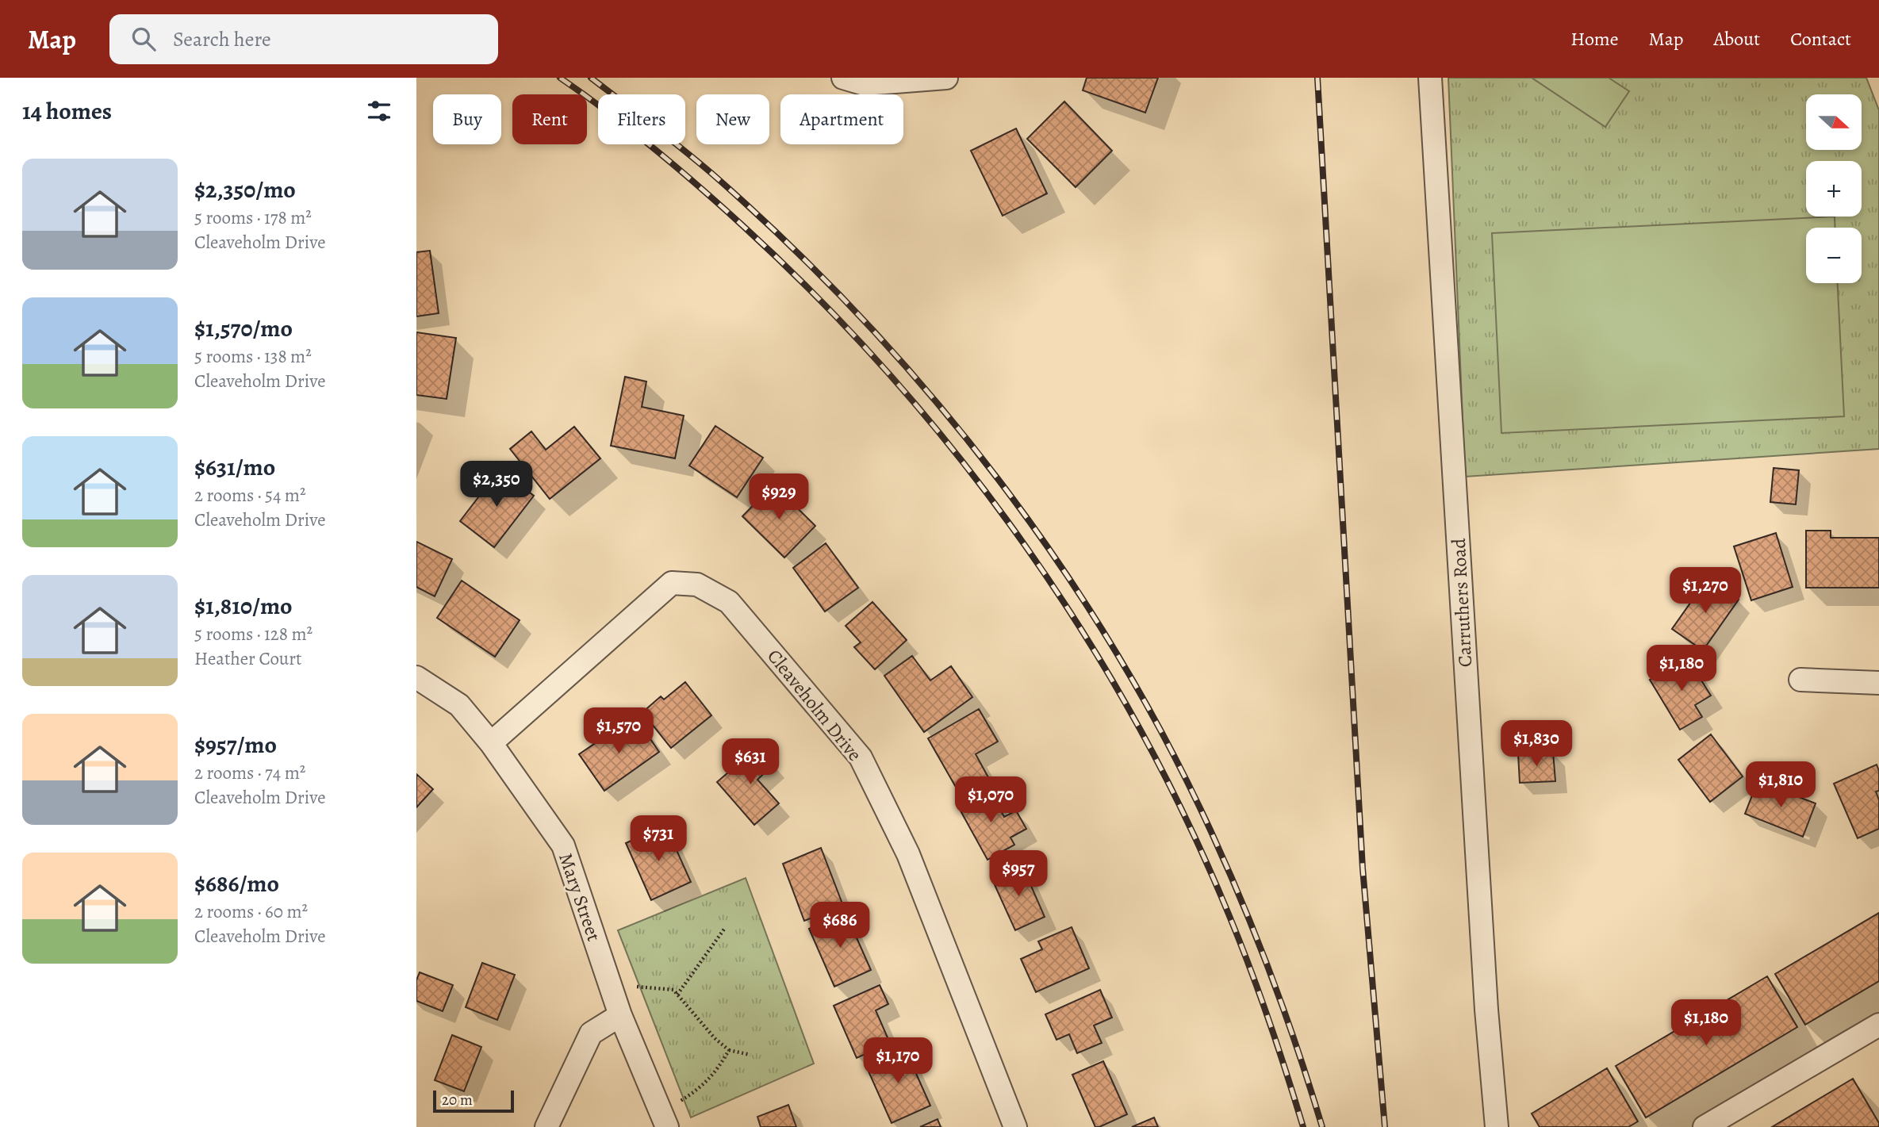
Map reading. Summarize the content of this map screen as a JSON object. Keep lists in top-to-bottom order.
{
  "streets": {
    "street": ["Carruthers Road", "Cleaveholm Drive", "Mary Street"]
  },
  "crossings": [
    ["Cleaveholm Drive", "Mary Street"]
  ],
  "scale_bar": "20 m",
  "north": "right",
  "page": {
    "header": "Map",
    "search": "Search here",
    "nav": [
      "Home",
      "Map",
      "About",
      "Contact"
    ],
    "heading": "14 homes",
    "map_buttons": ["+", "−"],
    "chip": [
      "Buy",
      "Rent",
      "Filters",
      "New",
      "Apartment"
    ],
    "list": [
      {
        "name": "$2,350/mo",
        "note": "5 rooms · 178 m² · Cleaveholm Drive"
      },
      {
        "name": "$1,570/mo",
        "note": "5 rooms · 138 m² · Cleaveholm Drive"
      },
      {
        "name": "$631/mo",
        "note": "2 rooms · 54 m² · Cleaveholm Drive"
      },
      {
        "name": "$1,810/mo",
        "note": "5 rooms · 128 m² · Heather Court"
      },
      {
        "name": "$957/mo",
        "note": "2 rooms · 74 m² · Cleaveholm Drive"
      },
      {
        "name": "$686/mo",
        "note": "2 rooms · 60 m² · Cleaveholm Drive"
      }
    ],
    "price": [
      "$2,350",
      "$929",
      "$1,270",
      "$1,180",
      "$1,570",
      "$1,830",
      "$631",
      "$1,810",
      "$1,070",
      "$731",
      "$957",
      "$686",
      "$1,180",
      "$1,170"
    ],
    "scale": "20 m"
  }
}
